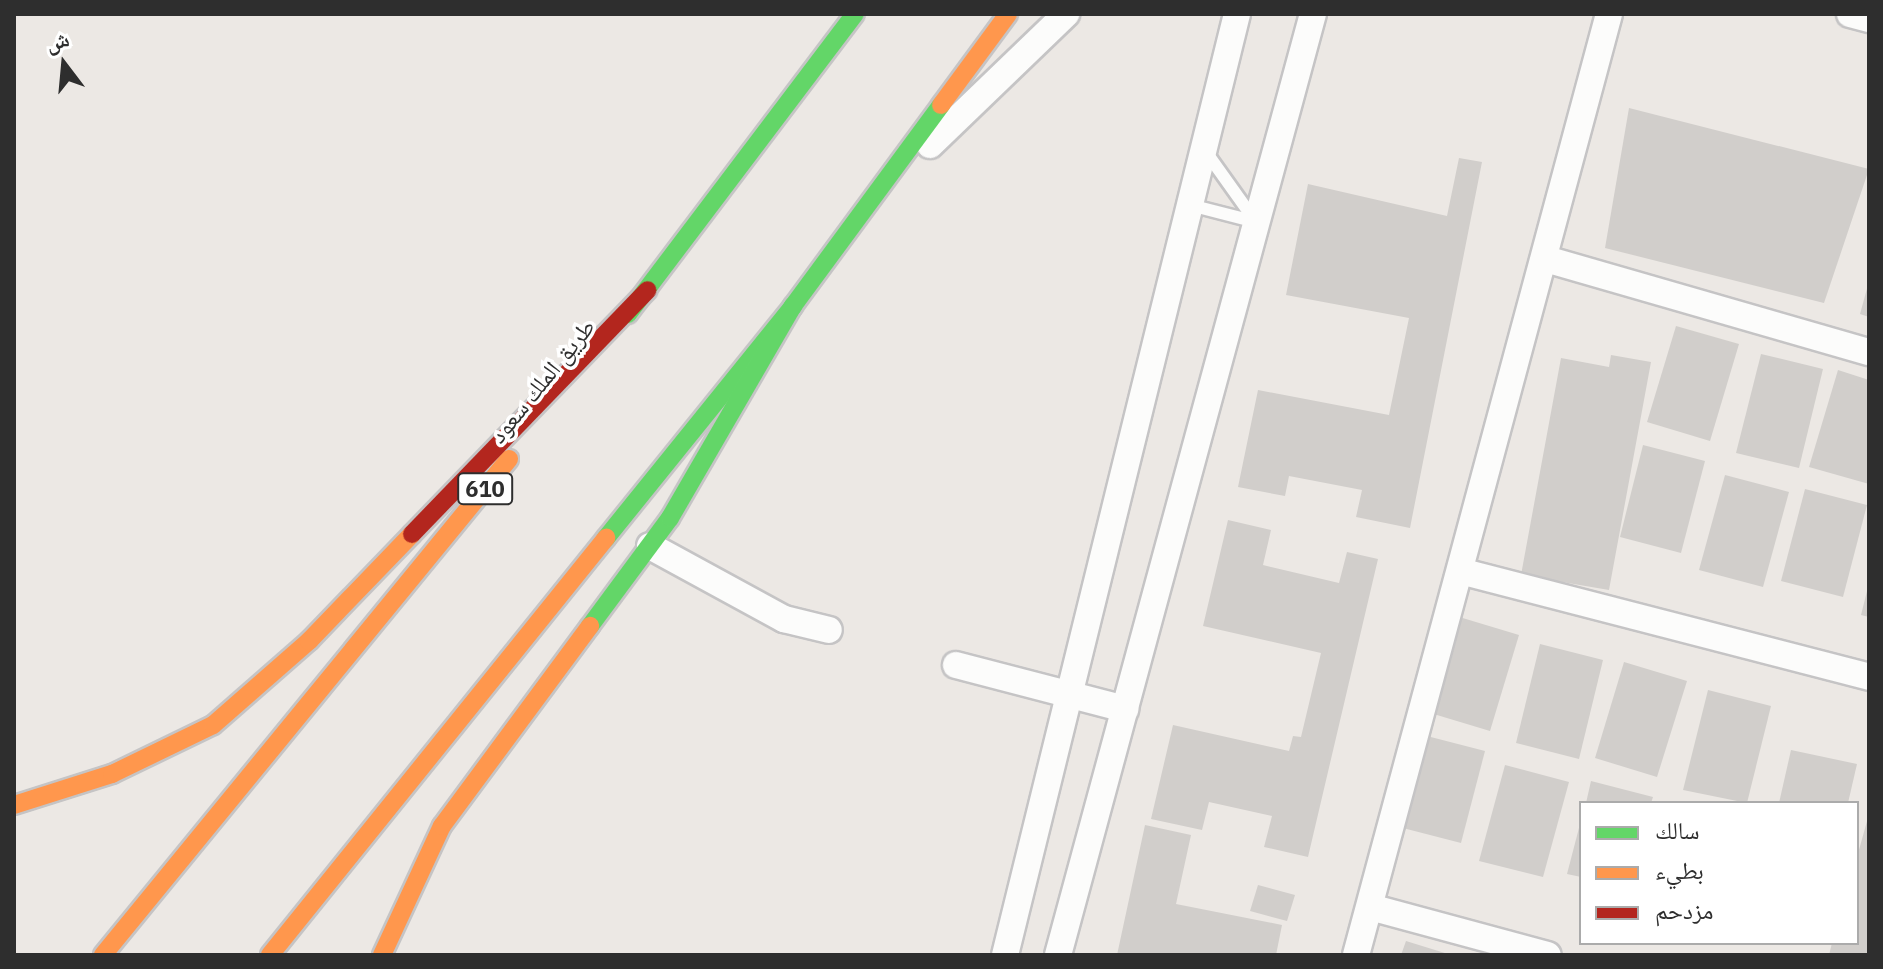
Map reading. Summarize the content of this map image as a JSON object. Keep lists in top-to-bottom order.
{
  "streets": {
    "main road": ["طريق الملك سعود", "610"]
  },
  "legend": ["سالك", "بطيء", "مزدحم"],
  "north": "top"
}
